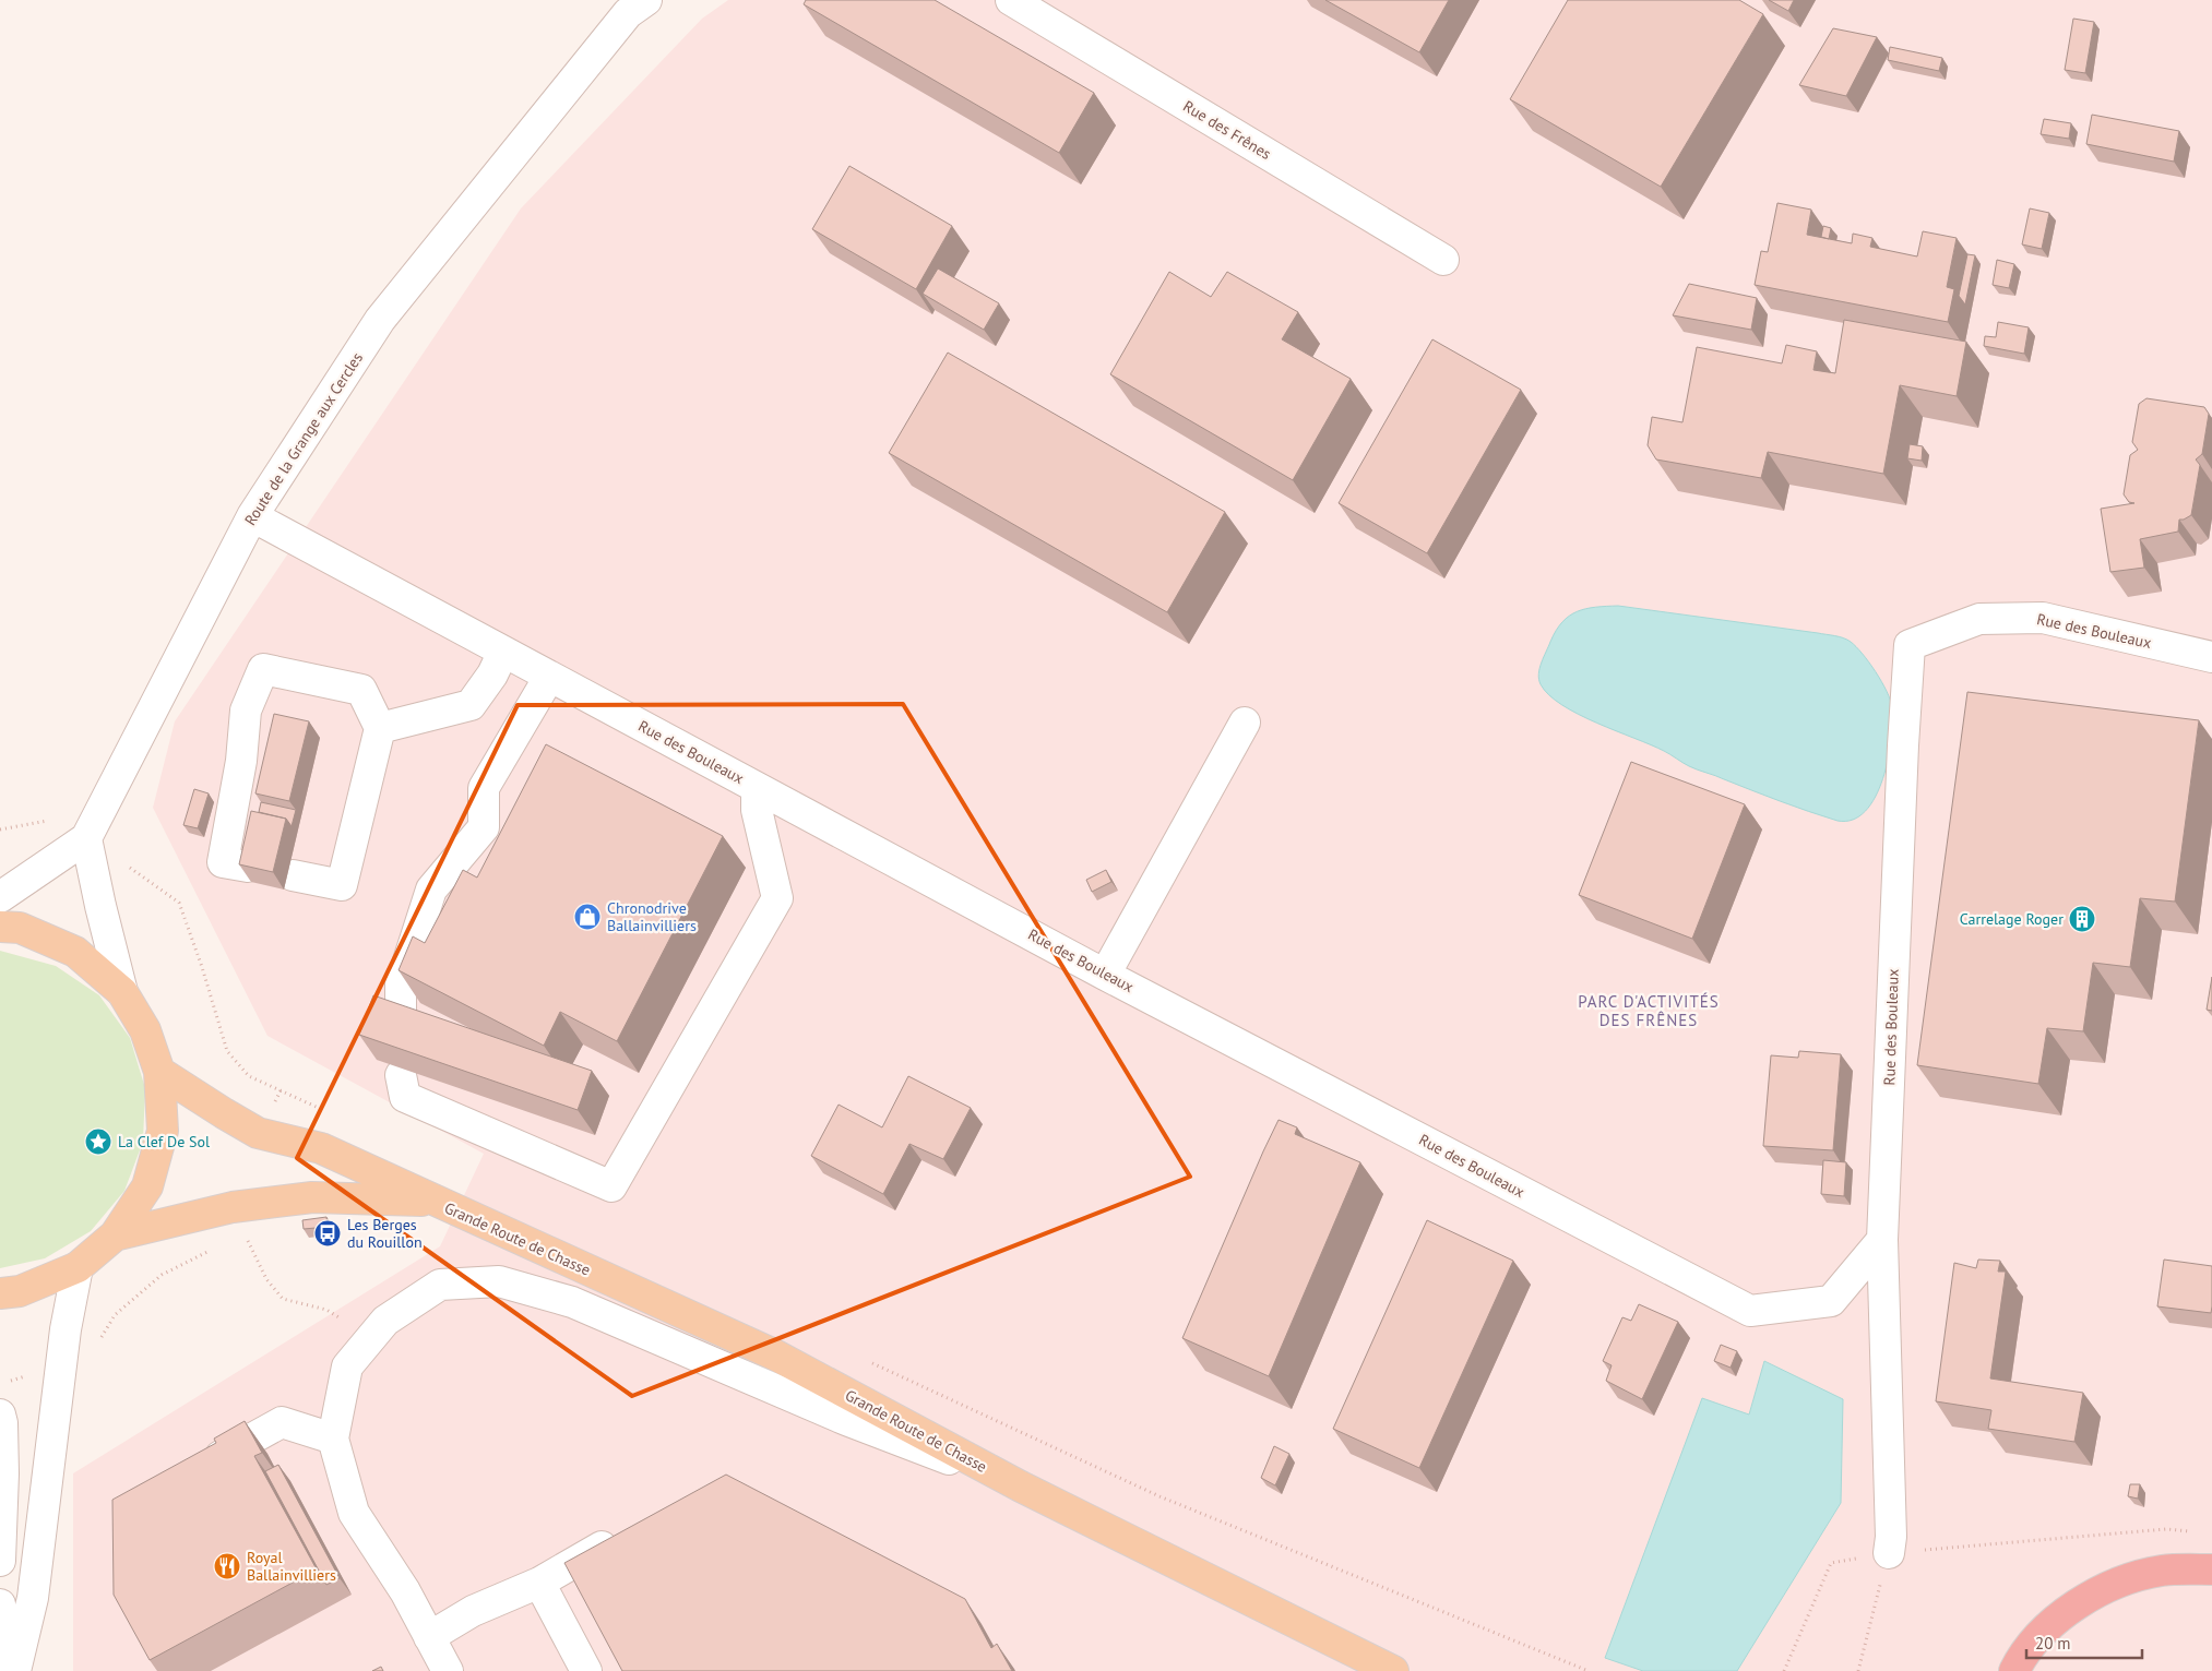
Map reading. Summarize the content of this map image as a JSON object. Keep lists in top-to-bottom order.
{
  "streets": {
    "main road": ["Grande Route de Chasse"],
    "street": ["Rue des Frênes", "Route de la Grange aux Cercles", "Rue des Bouleaux"]
  },
  "crossings": [
    ["Route de la Grange aux Cercles", "Rue des Bouleaux"]
  ],
  "districts": ["PARC D'ACTIVITÉS DES FRÊNES"],
  "places": {
    "shop": ["Chronodrive Ballainvilliers"],
    "building": ["Carrelage Roger"],
    "place": ["La Clef De Sol"],
    "bus stop": ["Les Berges du Rouillon"],
    "restaurant": ["Royal Ballainvilliers"]
  },
  "scale_bar": "20 m"
}
